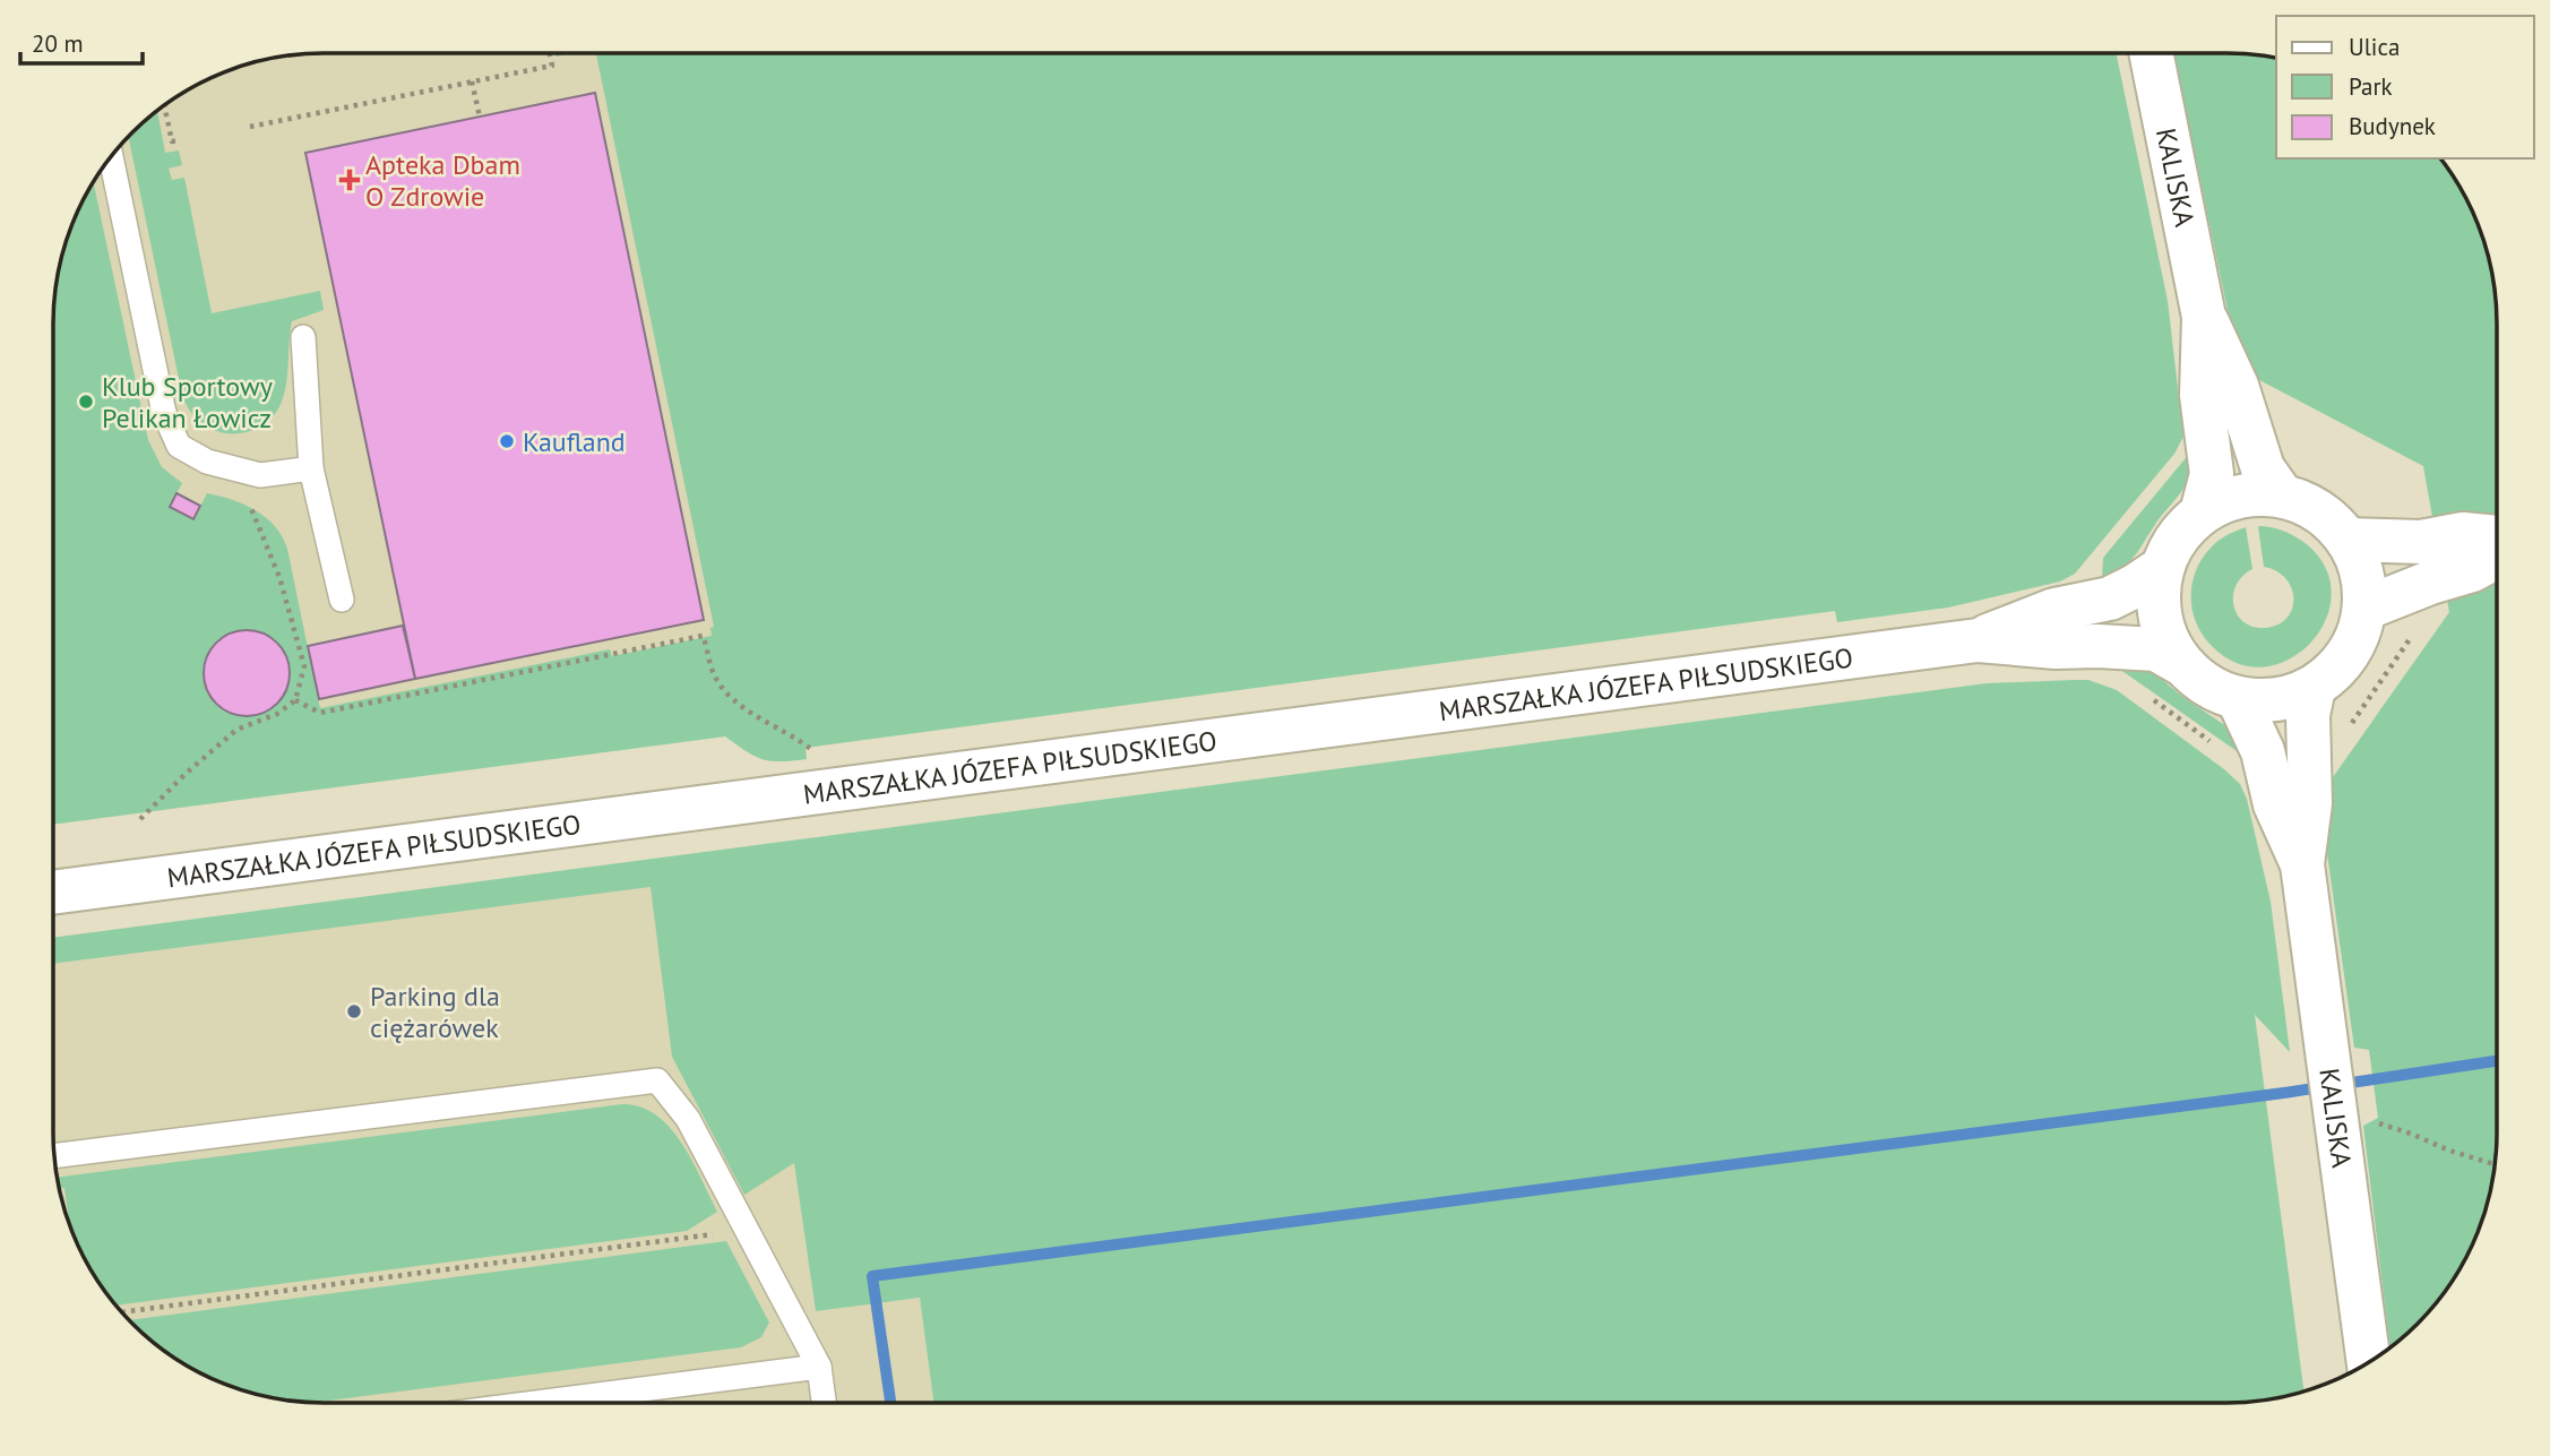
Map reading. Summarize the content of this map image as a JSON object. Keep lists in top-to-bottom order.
{
  "streets": {
    "street": ["KALISKA", "MARSZAŁKA JÓZEFA PIŁSUDSKIEGO"]
  },
  "crossings": [
    ["KALISKA", "MARSZAŁKA JÓZEFA PIŁSUDSKIEGO"]
  ],
  "places": {
    "health": ["Apteka Dbam O Zdrowie"],
    "other": ["Klub Sportowy Pelikan Łowicz", "Kaufland", "Parking dla ciężarówek"]
  },
  "legend": ["Ulica", "Park", "Budynek"],
  "scale_bar": "20 m"
}
